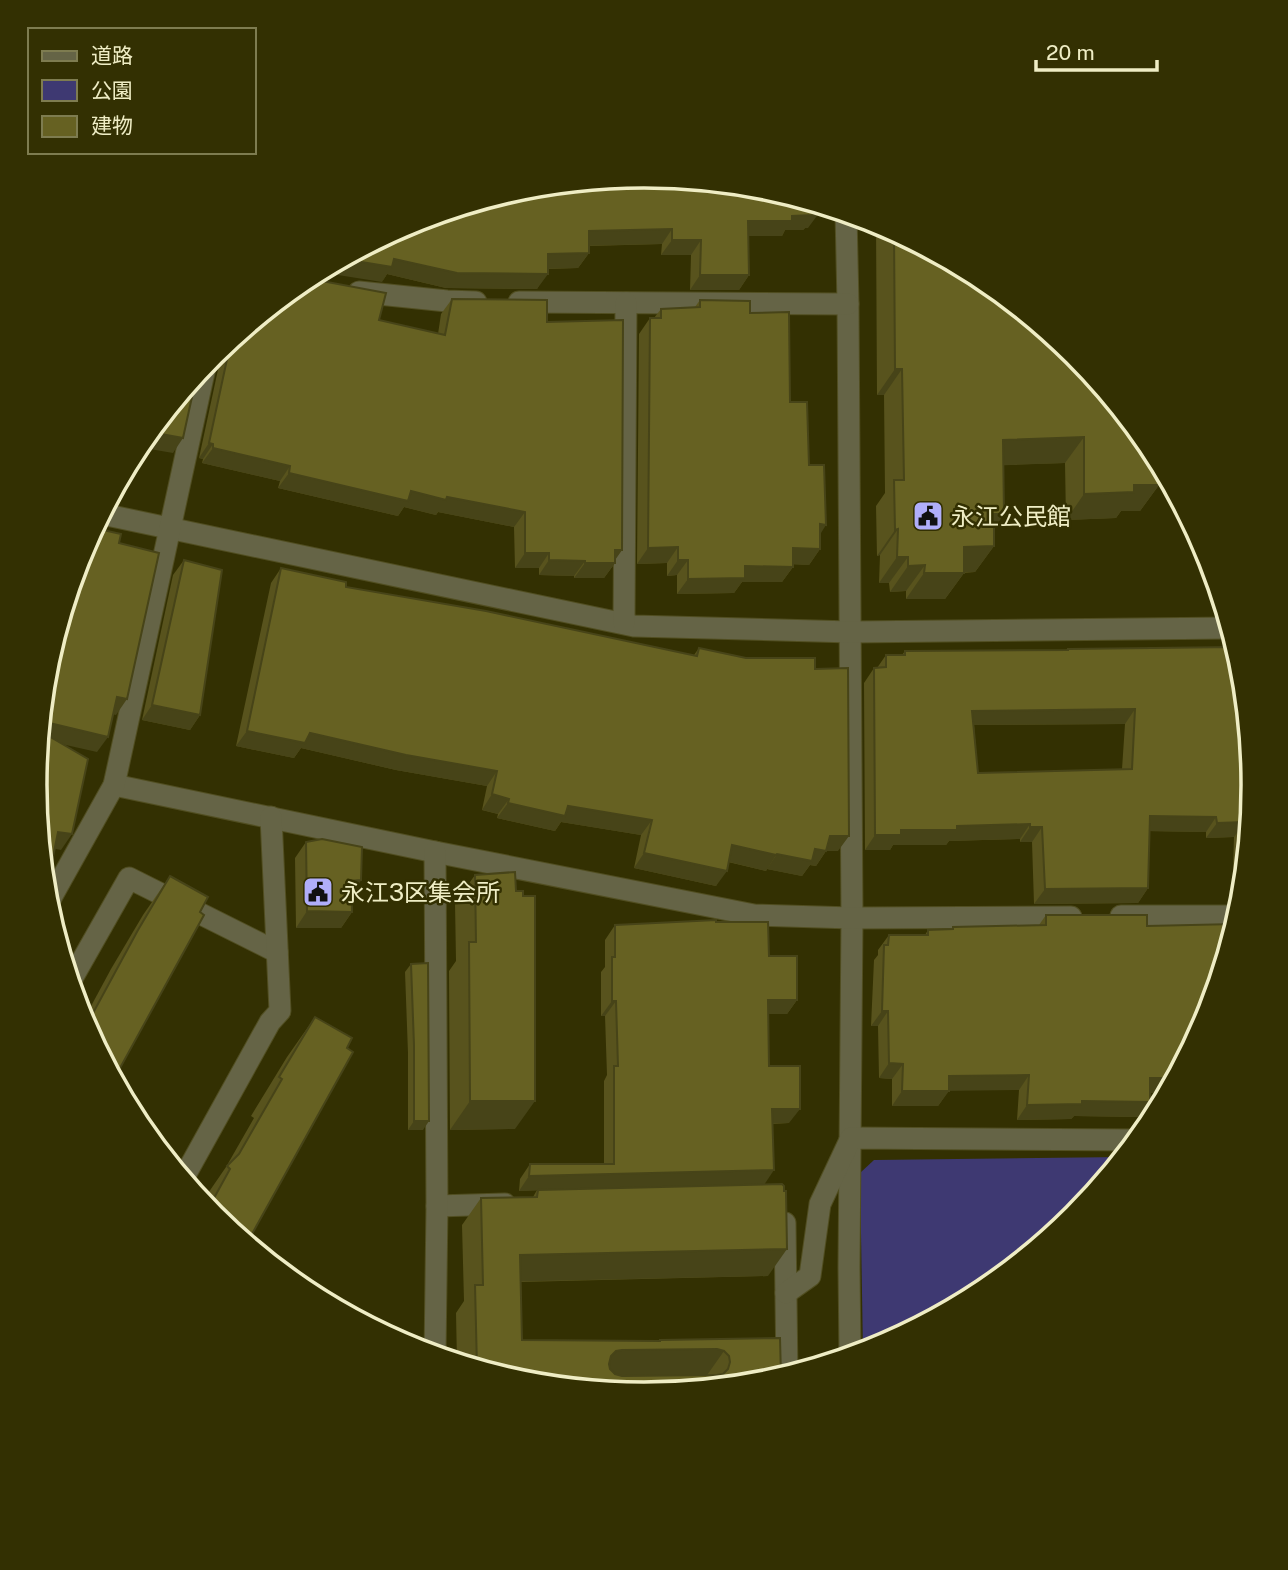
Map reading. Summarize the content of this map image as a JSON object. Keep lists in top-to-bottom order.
{
  "places": {
    "public building": ["永江公民館", "永江3区集会所"]
  },
  "legend": ["道路", "公園", "建物"],
  "scale_bar": "20 m"
}
